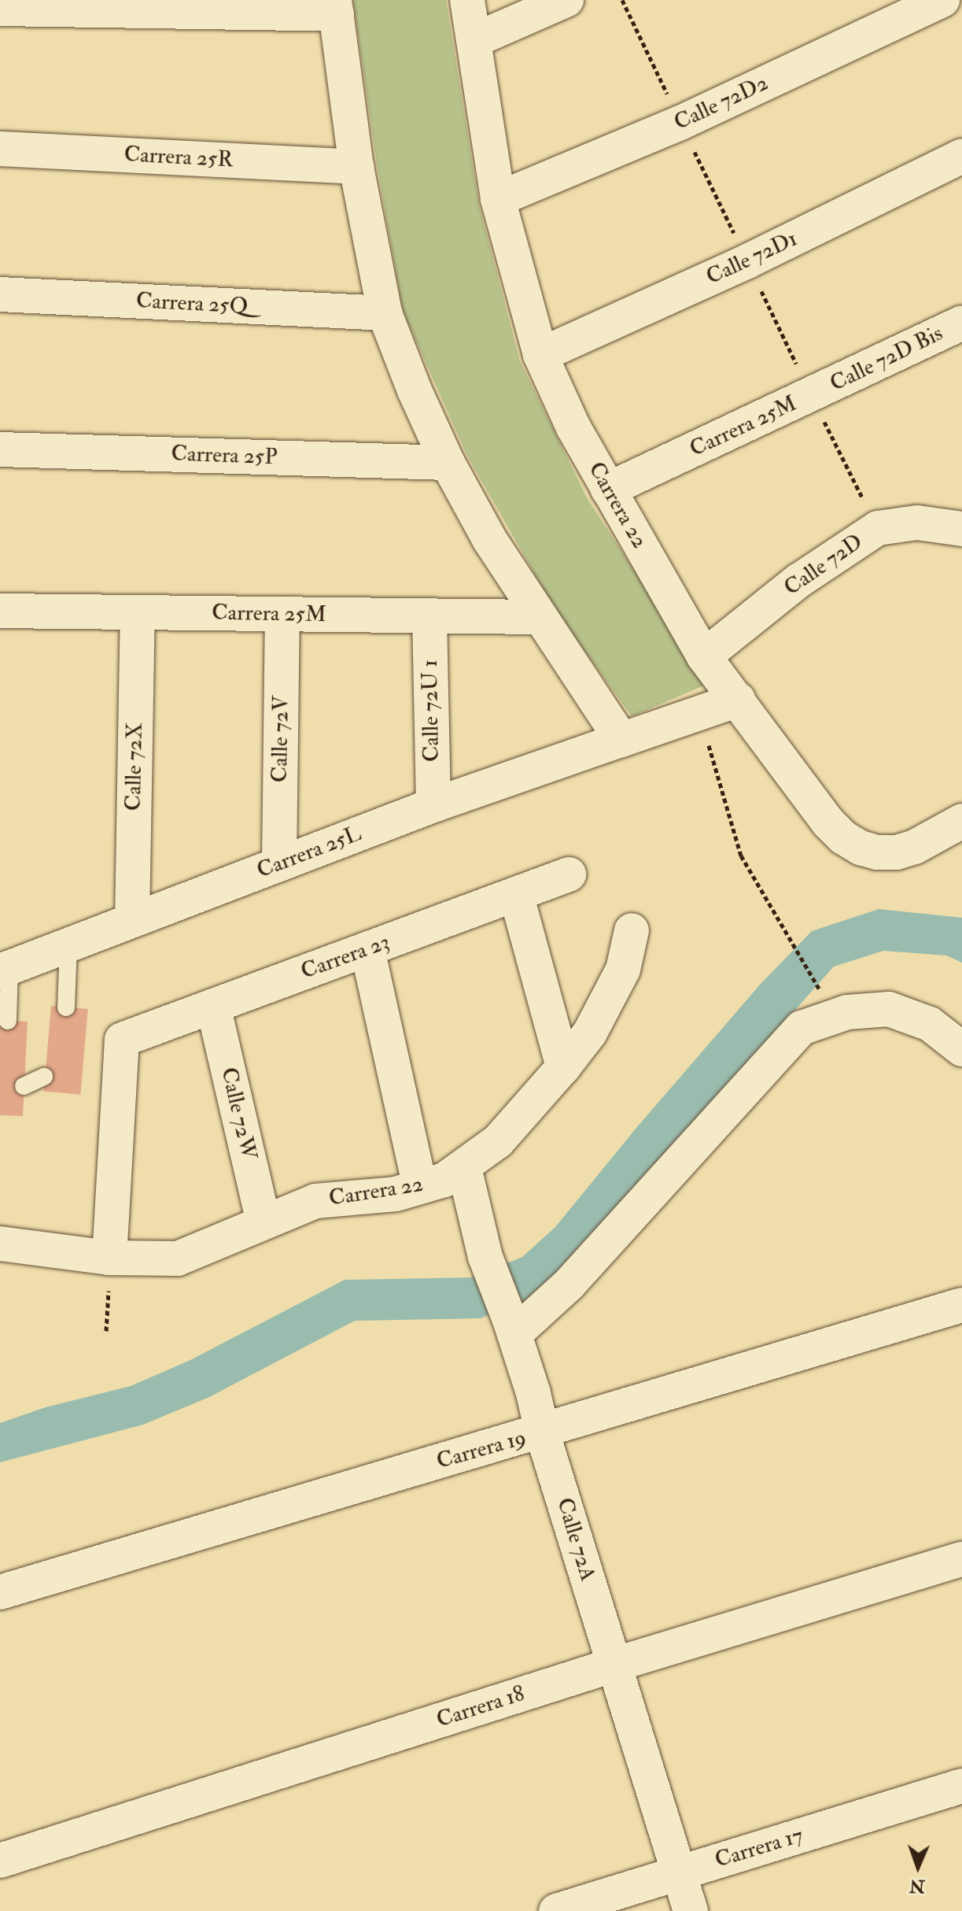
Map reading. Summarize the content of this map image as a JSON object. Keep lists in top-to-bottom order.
{
  "streets": {
    "street": [
      "Calle 72D2",
      "Carrera 25R",
      "Calle 72D1",
      "Carrera 25Q",
      "Calle 72D Bis",
      "Carrera 25M",
      "Carrera 25P",
      "Carrera 22",
      "Calle 72D",
      "Calle 72U 1",
      "Calle 72V",
      "Calle 72X",
      "Carrera 25L",
      "Carrera 23",
      "Calle 72W",
      "Carrera 19",
      "Calle 72A",
      "Carrera 18",
      "Carrera 17"
    ]
  },
  "crossings": [
    ["Calle 72D2", "Carrera 22"],
    ["Calle 72D1", "Carrera 22"],
    ["Calle 72D Bis", "Carrera 25M"],
    ["Carrera 25M", "Carrera 22"],
    ["Carrera 25M", "Calle 72U 1"],
    ["Carrera 25M", "Calle 72V"],
    ["Carrera 25M", "Calle 72X"],
    ["Carrera 22", "Calle 72D"],
    ["Carrera 22", "Carrera 25L"],
    ["Carrera 22", "Carrera 23"],
    ["Carrera 22", "Calle 72W"],
    ["Carrera 22", "Calle 72A"],
    ["Calle 72U 1", "Carrera 25L"],
    ["Calle 72V", "Carrera 25L"],
    ["Calle 72X", "Carrera 25L"],
    ["Carrera 23", "Calle 72W"],
    ["Carrera 19", "Calle 72A"],
    ["Calle 72A", "Carrera 18"],
    ["Calle 72A", "Carrera 17"]
  ],
  "north": "bottom"
}
